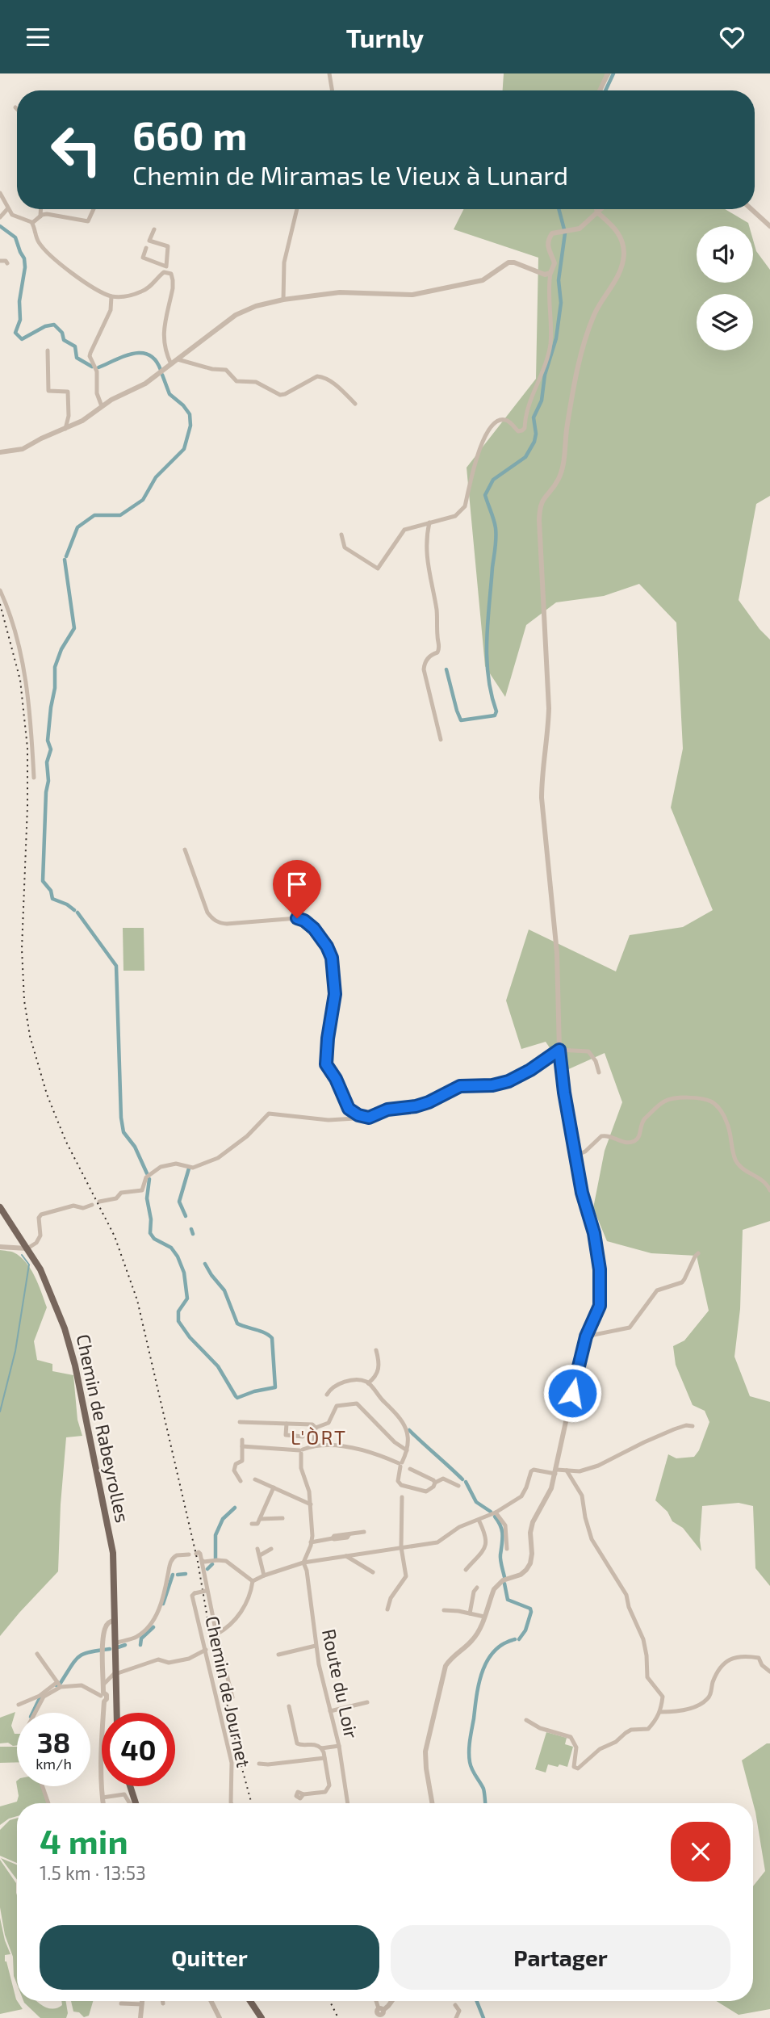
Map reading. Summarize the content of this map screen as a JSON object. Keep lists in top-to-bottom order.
{
  "streets": {
    "main road": ["Chemin de Rabeyrolles"],
    "street": ["Route du Loir", "Chemin de Journet"]
  },
  "districts": ["L'ÒRT"],
  "page": {
    "header": "Turnly",
    "turn": ["660 m", "Chemin de Miramas le Vieux à Lunard"],
    "speed": "38 km/h",
    "limit": "40",
    "heading": ["4 min", "1.5 km · 13:53"],
    "buttons": ["Quitter", "Partager"]
  }
}
